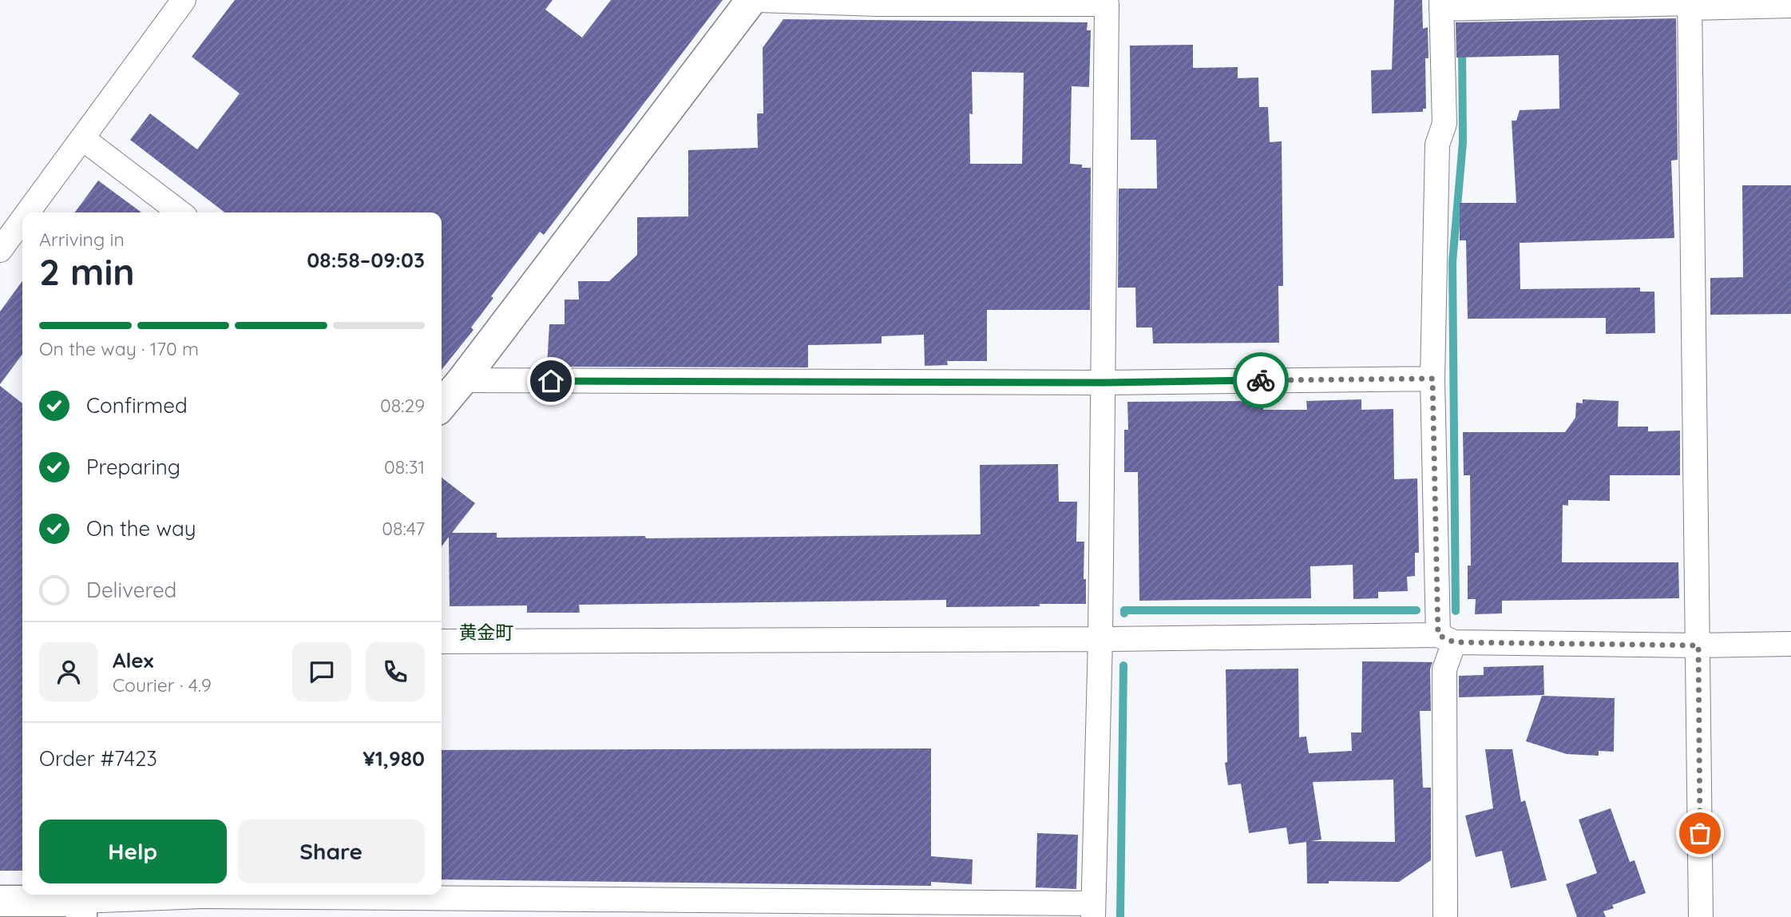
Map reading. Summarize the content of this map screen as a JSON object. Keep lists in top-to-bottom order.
{
  "districts": ["黄金町"],
  "page": {
    "heading": ["2 min", "Arriving in", "08:58–09:03"],
    "panel": [
      "Alex",
      "Courier · 4.9",
      "Order #7423",
      "¥1,980"
    ],
    "bar": "On the way · 170 m",
    "list": [
      ["Confirmed", "08:29"],
      ["Preparing", "08:31"],
      ["On the way", "08:47"],
      "Delivered"
    ],
    "buttons": ["Help", "Share"]
  }
}
